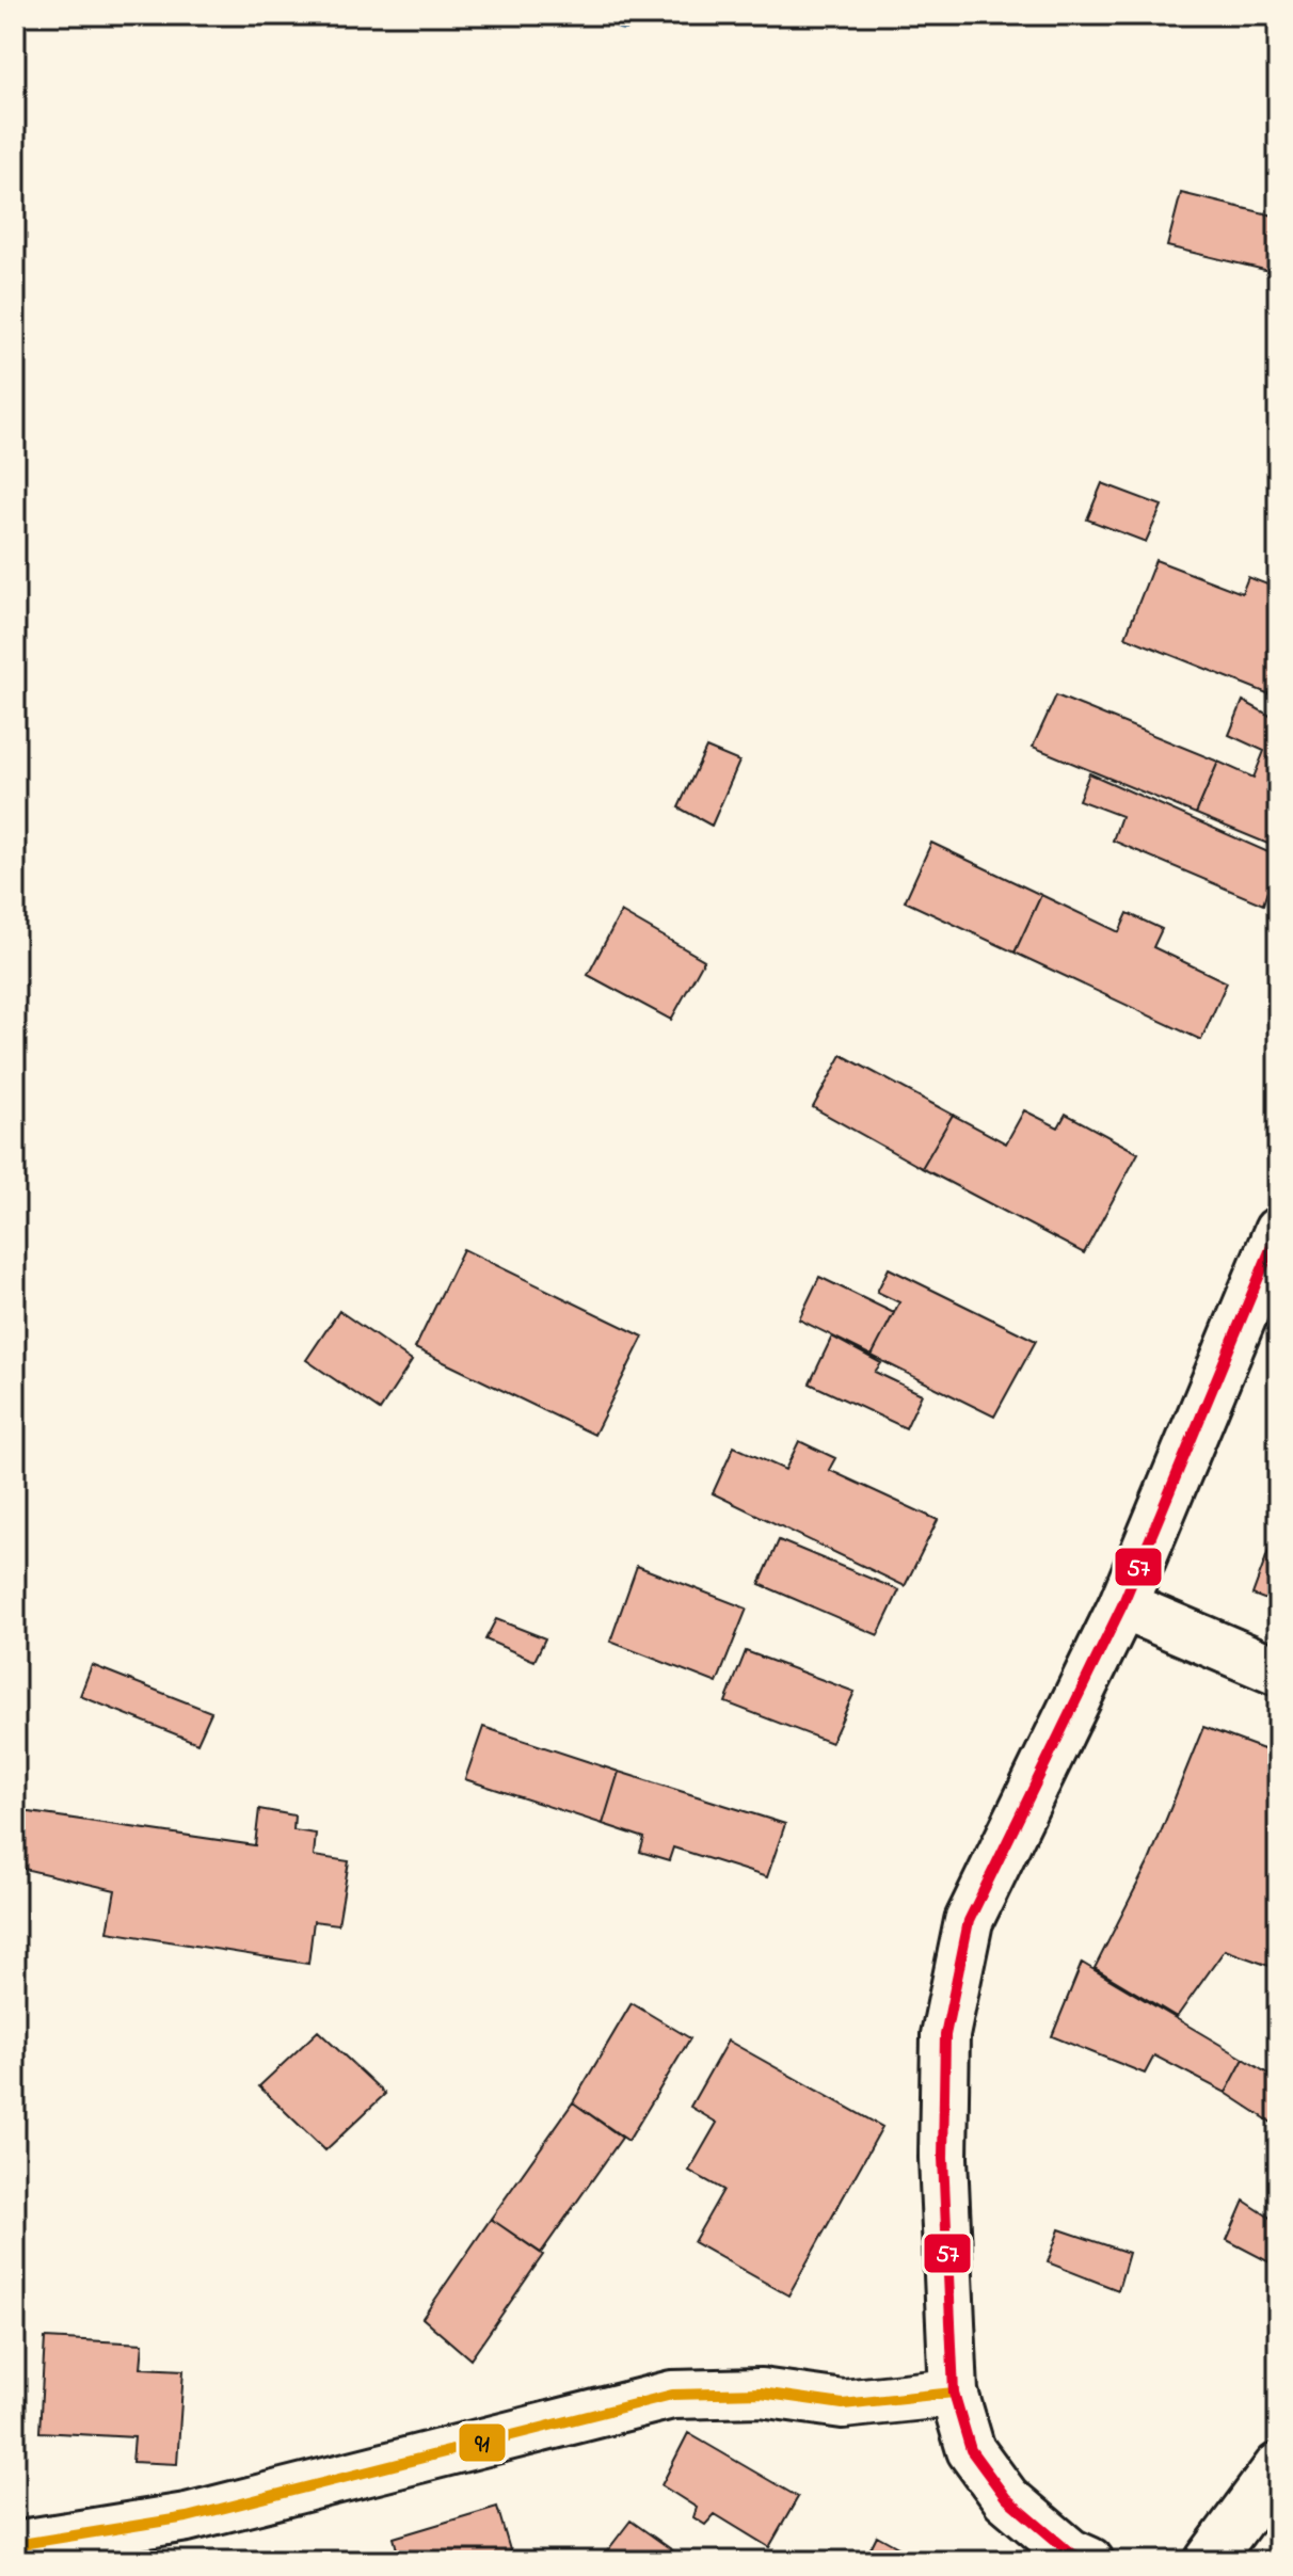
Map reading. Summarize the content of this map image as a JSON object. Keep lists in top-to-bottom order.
{
  "lines": ["transit line 57", "transit line 91"]
}
